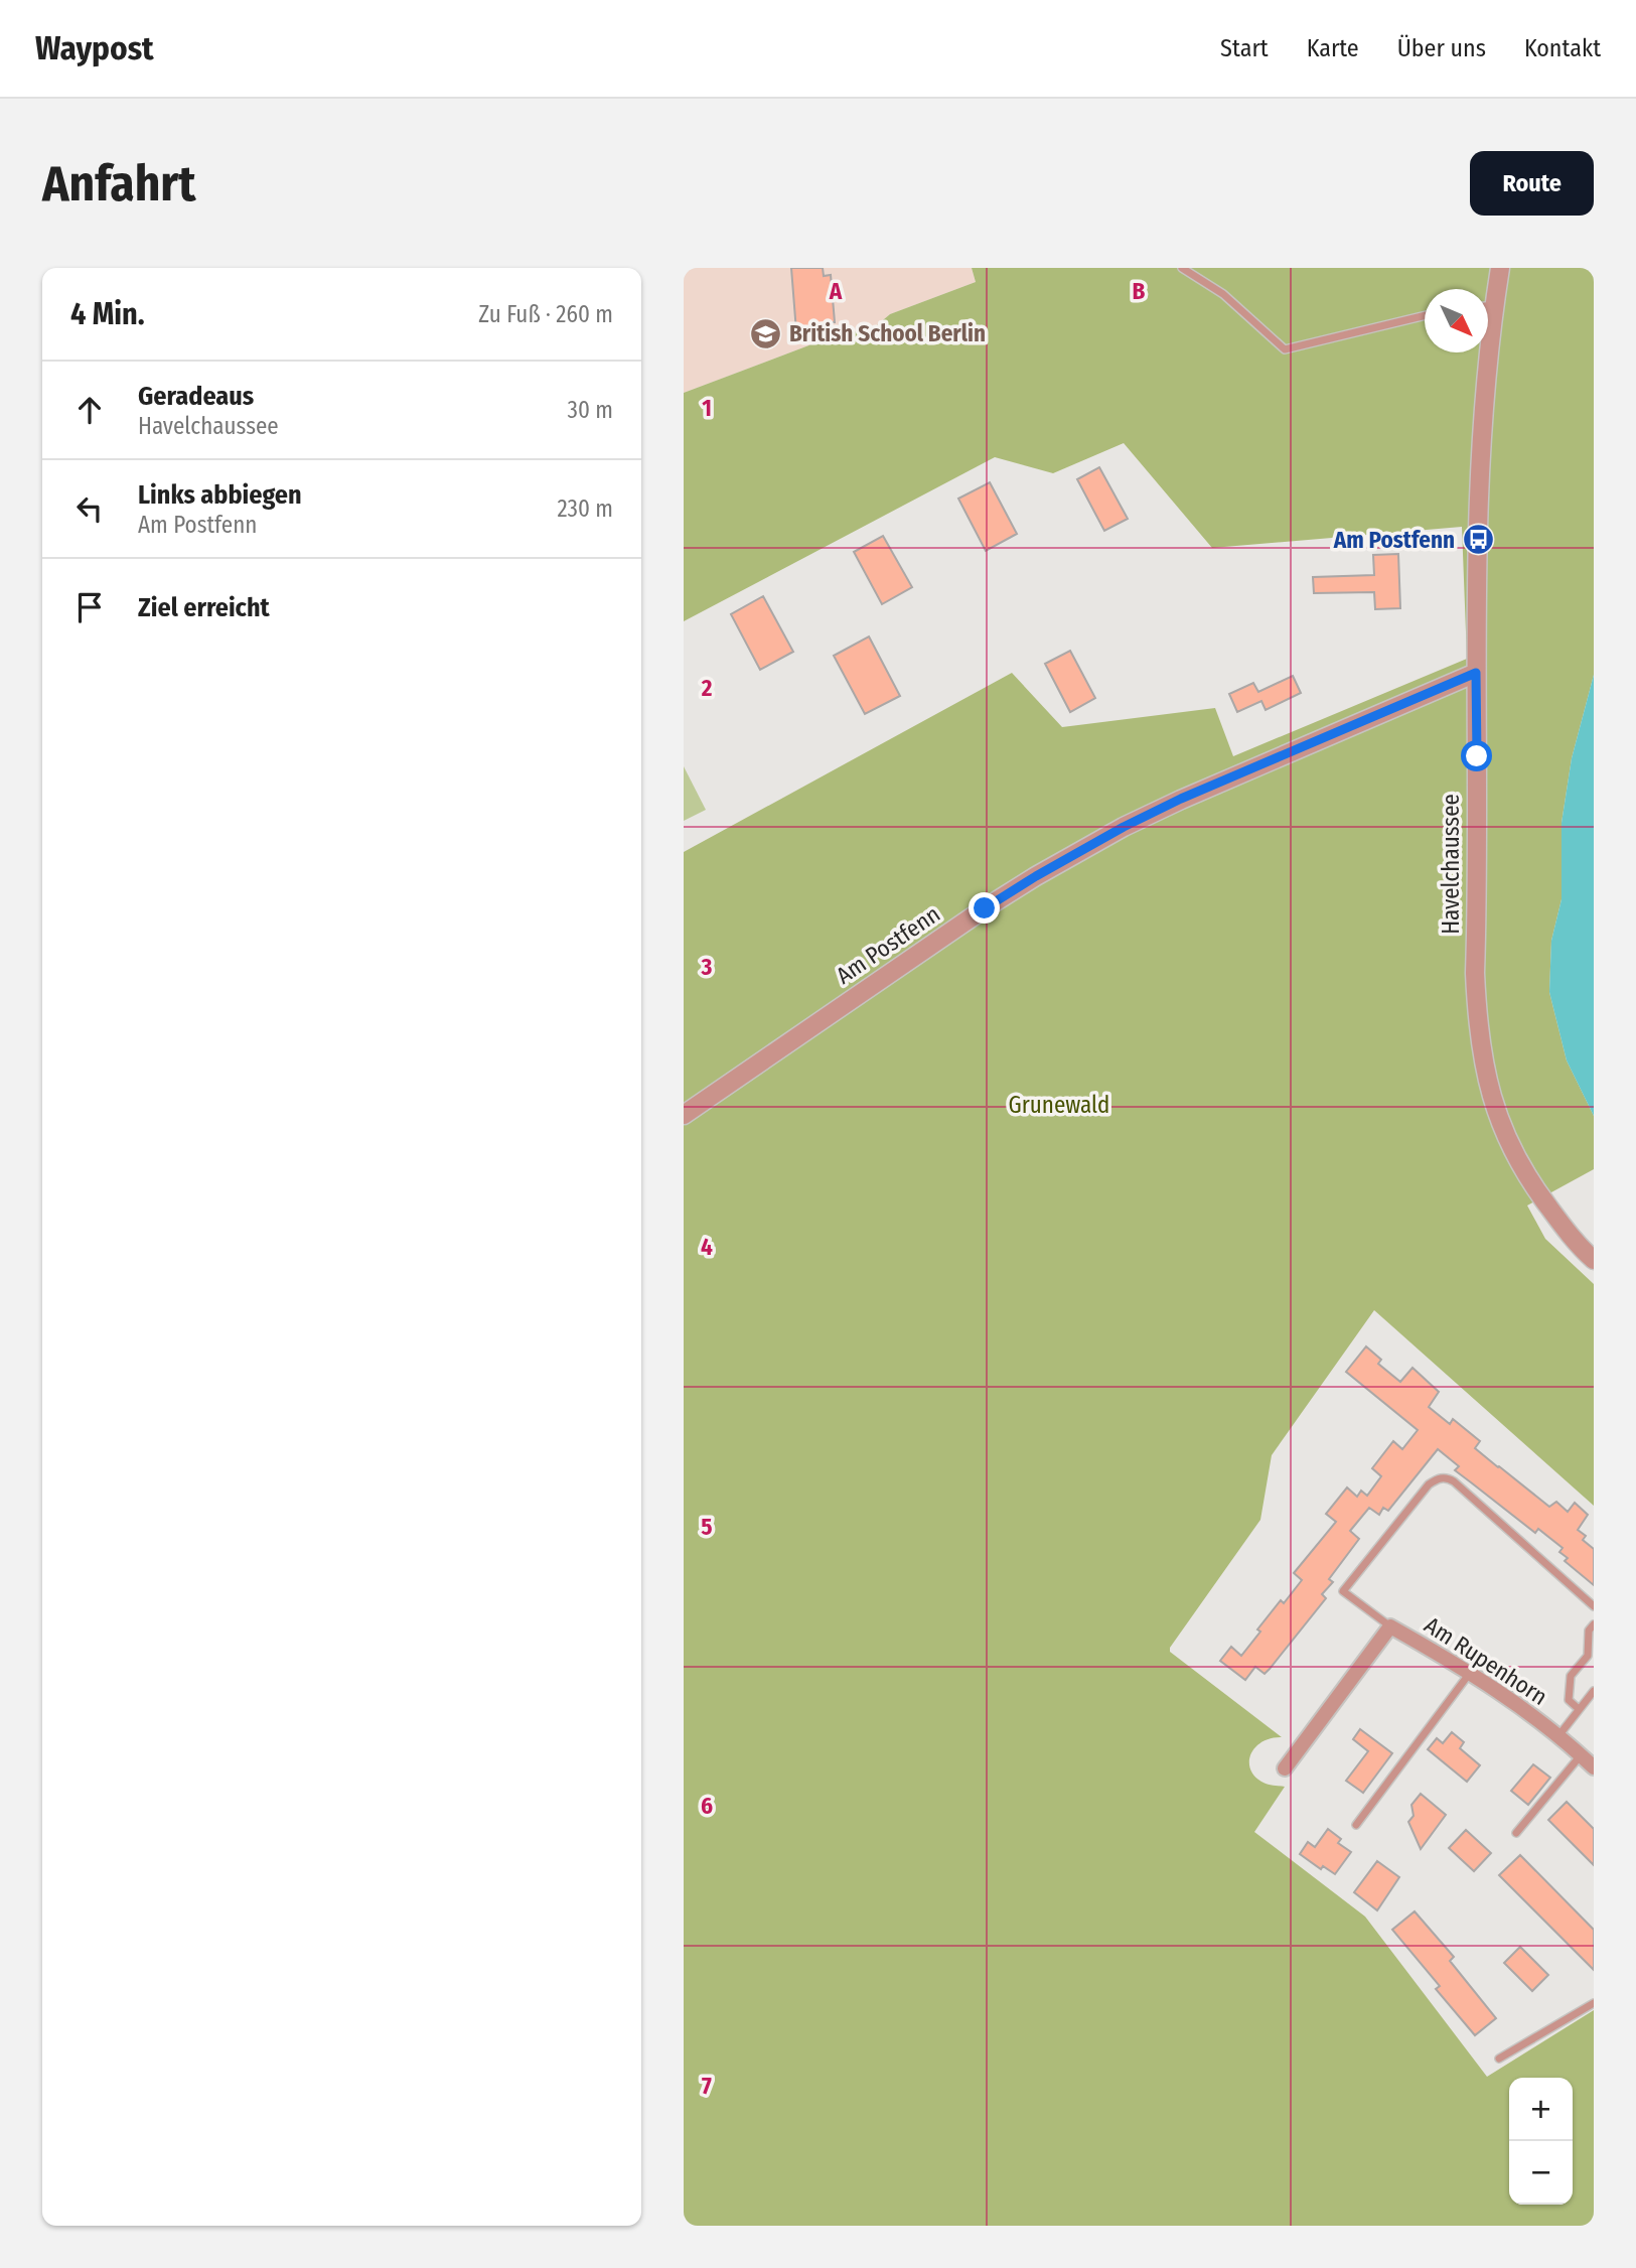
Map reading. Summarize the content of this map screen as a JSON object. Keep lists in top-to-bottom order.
{
  "streets": {
    "street": ["Havelchaussee", "Am Postfenn", "Am Rupenhorn"]
  },
  "crossings": [
    ["Havelchaussee", "Am Postfenn"]
  ],
  "parks": ["Grunewald"],
  "places": {
    "school or university": ["British School Berlin"],
    "bus stop": ["Am Postfenn"]
  },
  "north": "bottom right",
  "page": {
    "header": "Waypost",
    "nav": [
      "Start",
      "Karte",
      "Über uns",
      "Kontakt"
    ],
    "buttons": "Route",
    "title": "Anfahrt",
    "heading": ["4 Min.", "Zu Fuß · 260 m"],
    "list": [
      ["Geradeaus", "Havelchaussee", "30 m"],
      ["Links abbiegen", "Am Postfenn", "230 m"],
      "Ziel erreicht"
    ],
    "map_buttons": ["+", "−"]
  },
  "grid": {
    "columns": ["A", "B"],
    "rows": [
      "1",
      "2",
      "3",
      "4",
      "5",
      "6",
      "7"
    ]
  }
}
